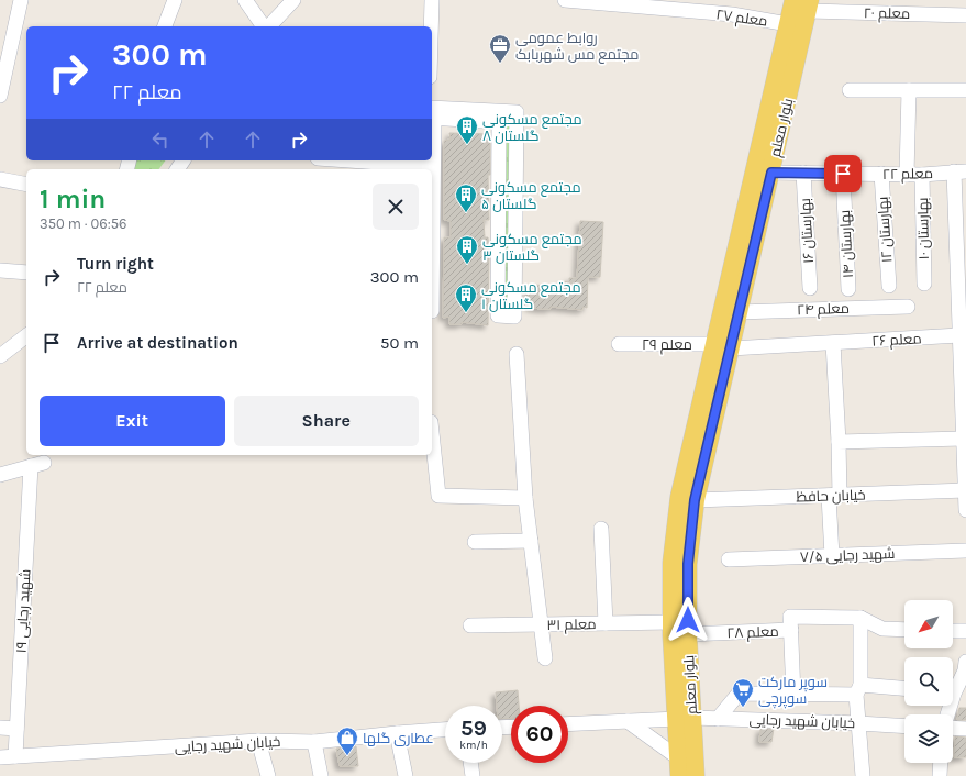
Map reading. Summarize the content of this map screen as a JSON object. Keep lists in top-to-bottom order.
{
  "streets": {
    "main road": ["بلوار معلم"],
    "street": [
      "معلم ۲۰",
      "معلم ۲۷",
      "معلم ۲۲",
      "بهارستان ۱۰",
      "بهارستان ۱۲",
      "بهارستان ۱۶",
      "بهارستان ۱۴",
      "معلم ۲۴",
      "معلم ۲۶",
      "معلم ۲۹",
      "خیابان حافظ",
      "شهید رجایی ۷/۵",
      "شهید رجایی ۱۹",
      "معلم ۳۱",
      "معلم ۲۸",
      "خیابان شهید رجایی"
    ]
  },
  "crossings": [
    ["معلم ۲۰", "بلوار معلم"],
    ["معلم ۲۷", "بلوار معلم"],
    ["بلوار معلم", "معلم ۲۲"],
    ["بلوار معلم", "معلم ۲۴"],
    ["بلوار معلم", "معلم ۲۶"],
    ["بلوار معلم", "معلم ۲۹"],
    ["بلوار معلم", "خیابان حافظ"],
    ["بلوار معلم", "معلم ۳۱"],
    ["بلوار معلم", "معلم ۲۸"],
    ["بلوار معلم", "خیابان شهید رجایی"],
    ["معلم ۲۲", "بهارستان ۱۰"],
    ["معلم ۲۲", "بهارستان ۱۲"],
    ["معلم ۲۲", "بهارستان ۱۶"],
    ["معلم ۲۲", "بهارستان ۱۴"],
    ["معلم ۲۶", "معلم ۲۹"],
    ["شهید رجایی ۱۹", "خیابان شهید رجایی"]
  ],
  "places": {
    "office": ["روابط عمومی مجتمع مس شهربابک"],
    "building": [
      "مجتمع مسکونی گلستان ۸",
      "مجتمع مسکونی گلستان ۵",
      "مجتمع مسکونی گلستان ۳",
      "مجتمع مسکونی گلستان ۱"
    ],
    "supermarket": ["سوپر مارکت سوپرچی"],
    "shop": ["عطاری گلها"]
  },
  "north": "bottom left",
  "page": {
    "turn": ["300 m", "معلم ۲۲"],
    "heading": ["1 min", "350 m · 06:56"],
    "list": [
      {
        "name": "Turn right",
        "note": "معلم ۲۲",
        "value": "300 m"
      },
      {
        "name": "Arrive at destination",
        "value": "50 m"
      }
    ],
    "buttons": ["Exit", "Share"],
    "speed": "59 km/h",
    "limit": "60"
  }
}
